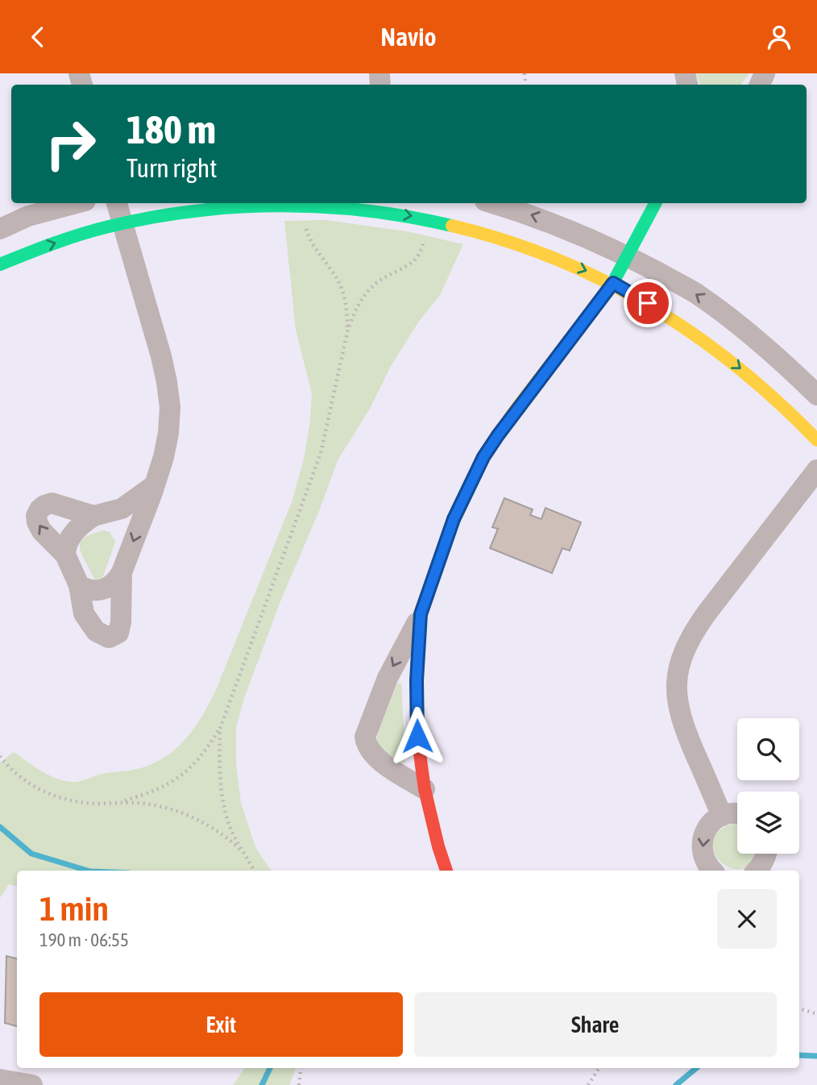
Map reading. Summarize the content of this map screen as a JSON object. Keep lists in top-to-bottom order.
{
  "page": {
    "header": "Navio",
    "turn": ["180 m", "Turn right"],
    "heading": ["1 min", "190 m · 06:55"],
    "buttons": ["Exit", "Share"]
  }
}
